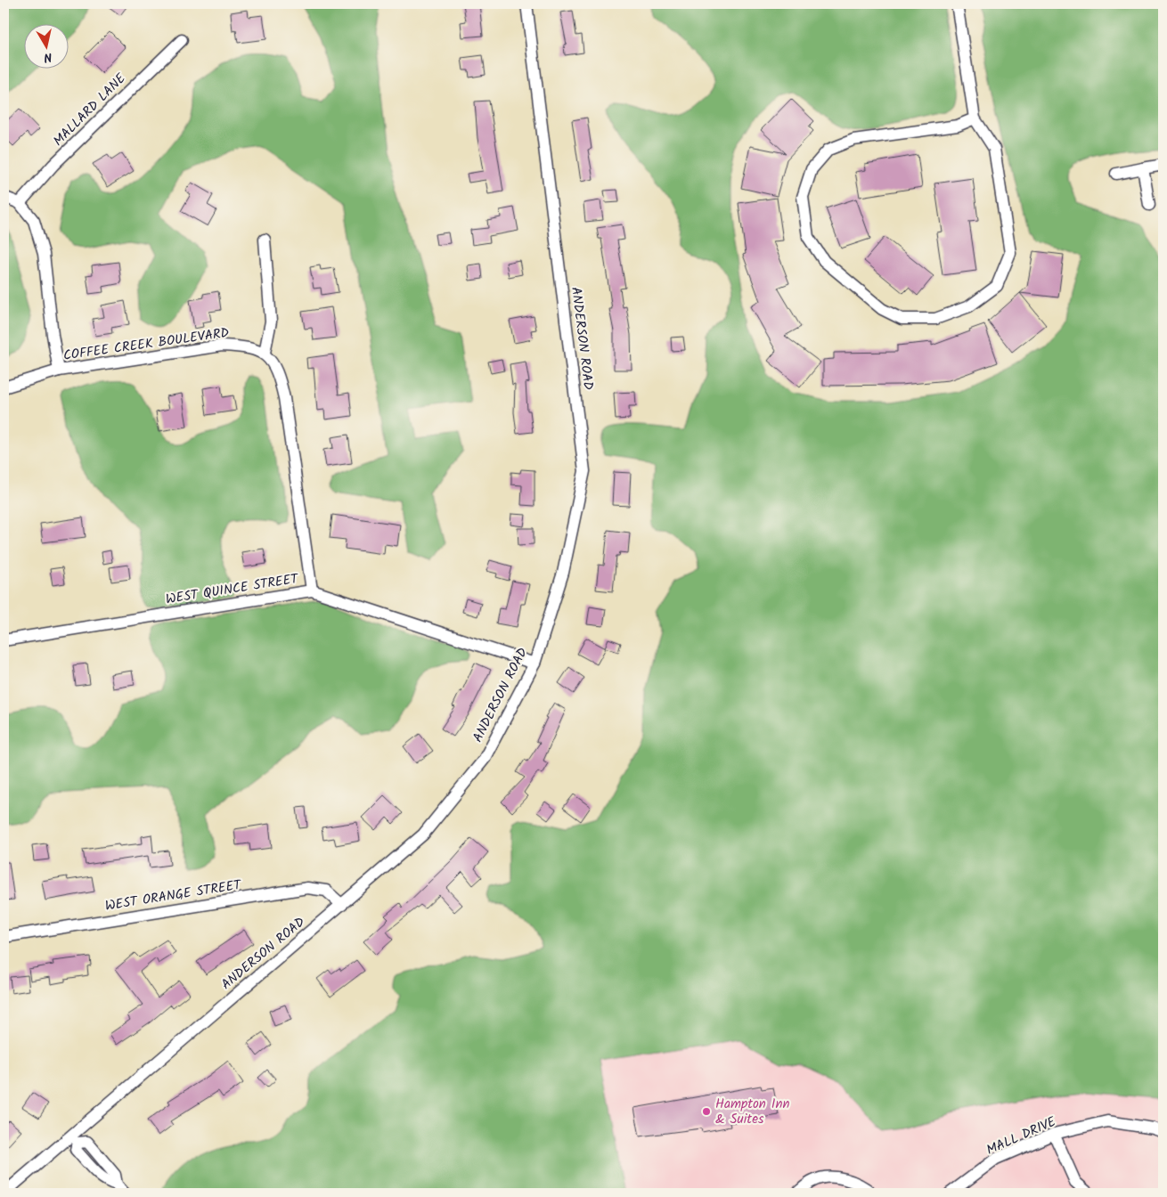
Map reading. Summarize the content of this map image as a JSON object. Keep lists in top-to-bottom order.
{
  "streets": {
    "street": [
      "MALLARD LANE",
      "ANDERSON ROAD",
      "COFFEE CREEK BOULEVARD",
      "WEST QUINCE STREET",
      "WEST ORANGE STREET",
      "MALL DRIVE"
    ]
  },
  "crossings": [
    ["MALLARD LANE", "COFFEE CREEK BOULEVARD"],
    ["ANDERSON ROAD", "WEST QUINCE STREET"],
    ["ANDERSON ROAD", "WEST ORANGE STREET"]
  ],
  "places": ["Hampton Inn & Suites"],
  "north": "bottom"
}
